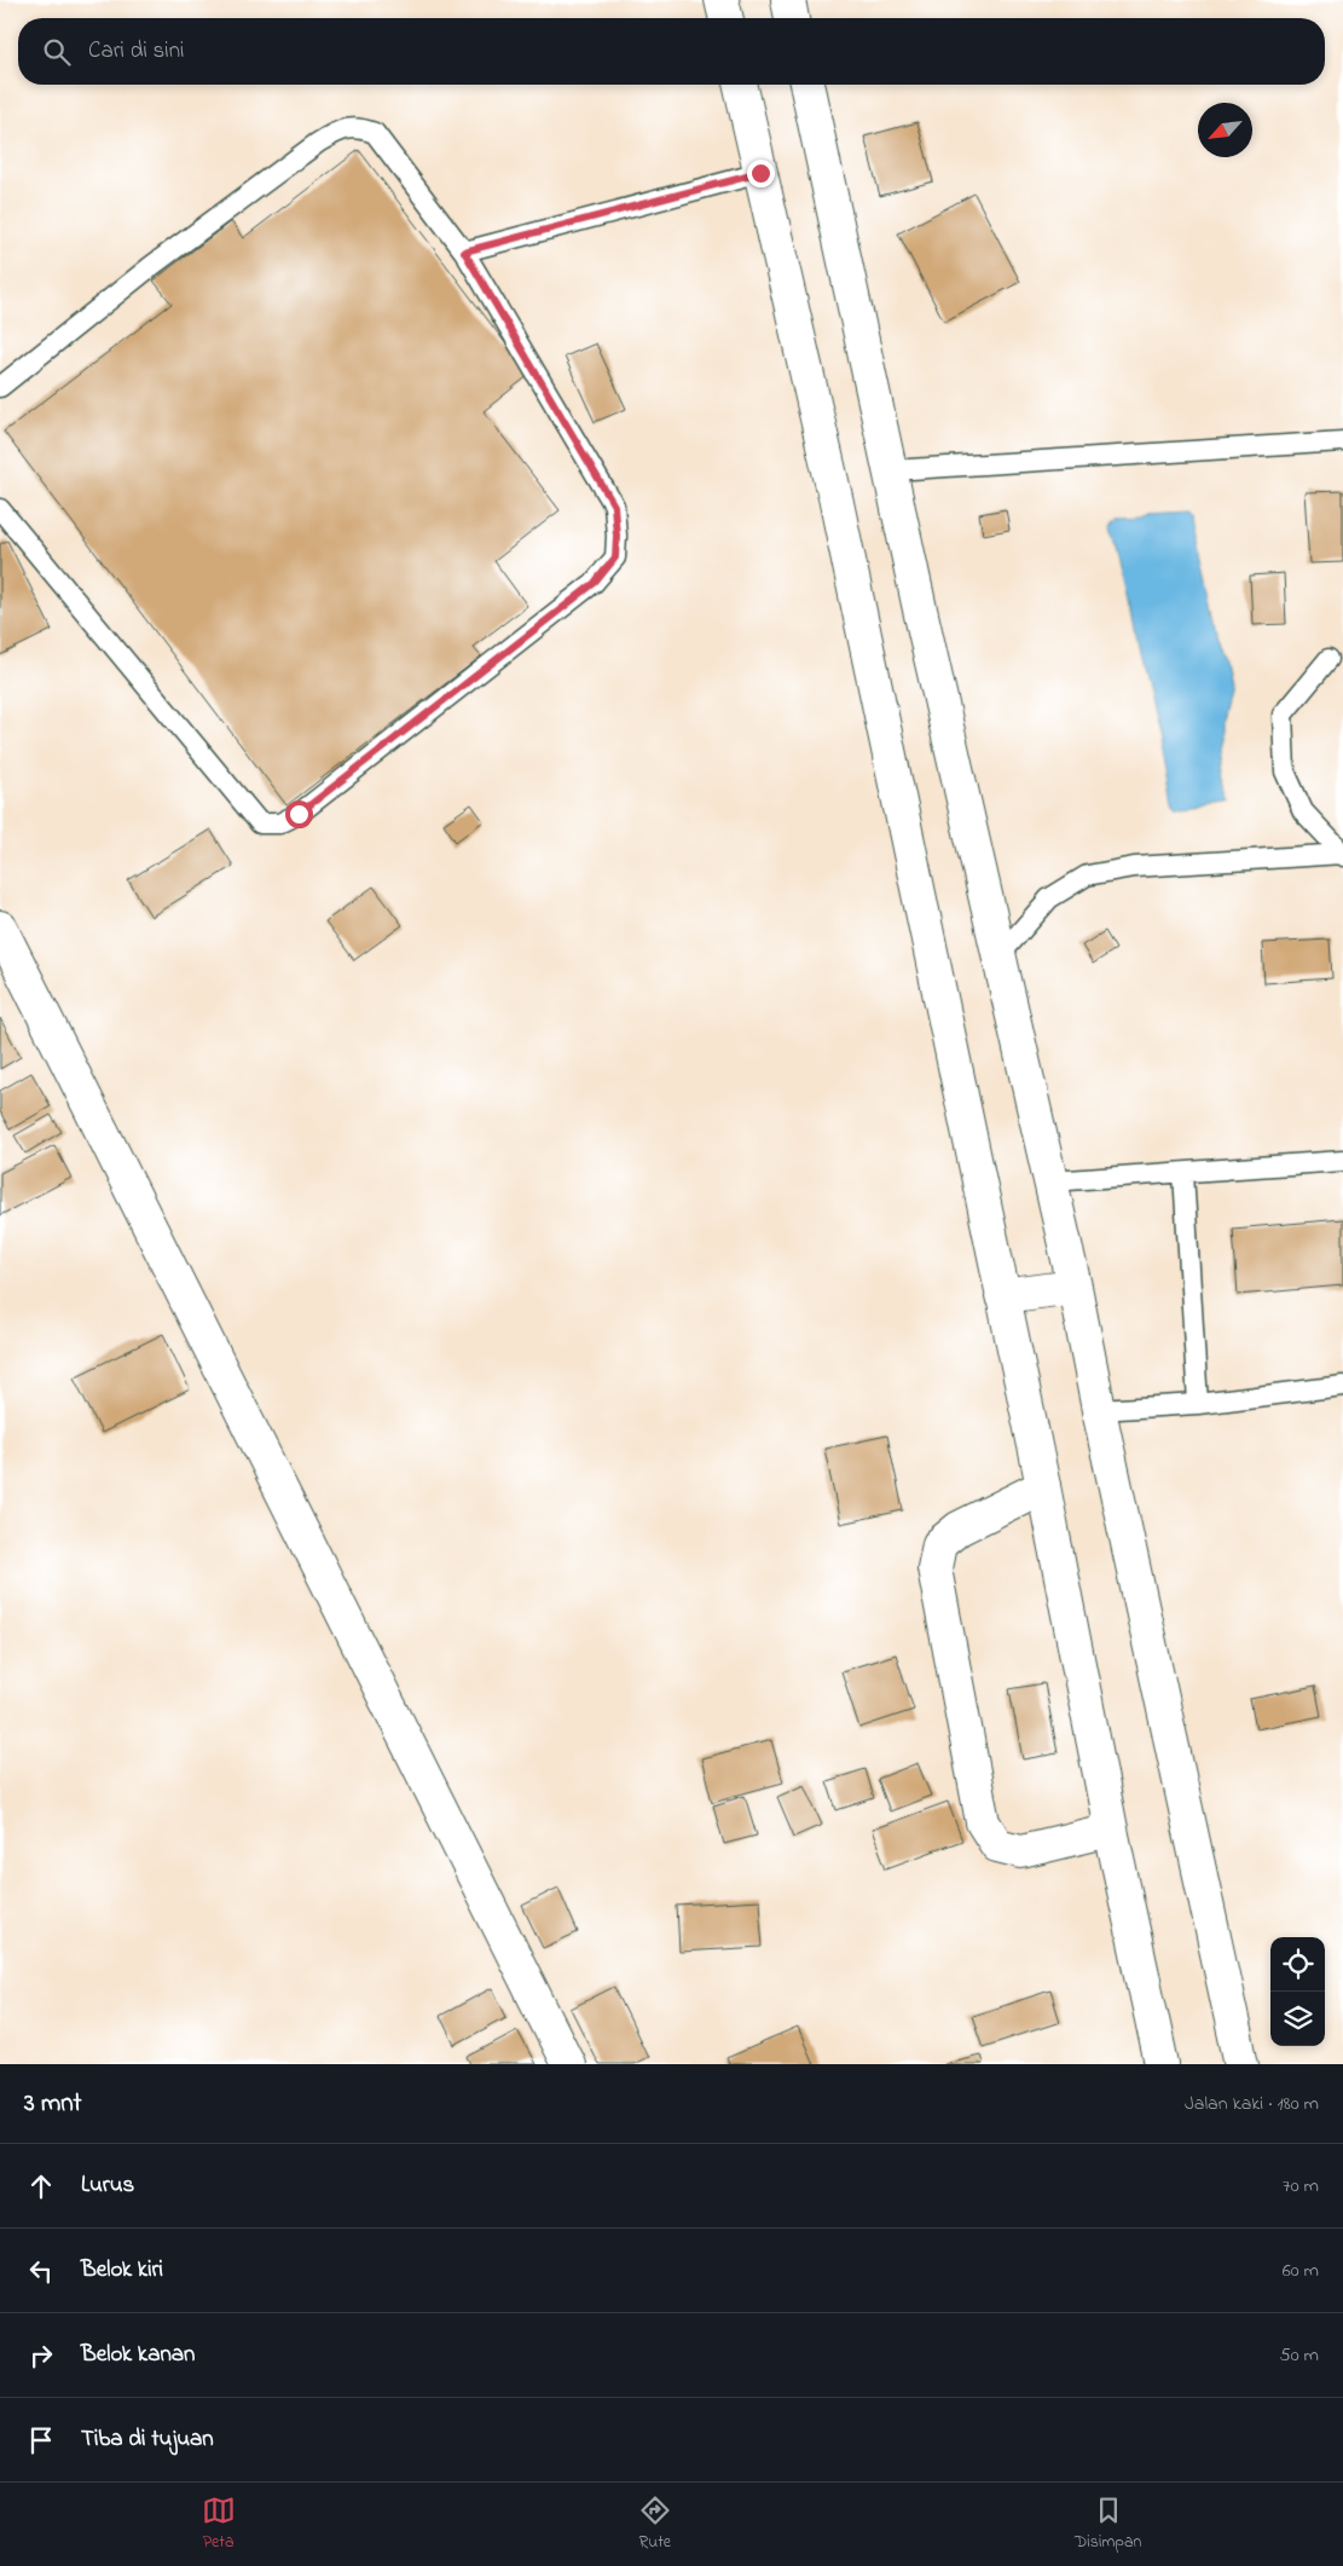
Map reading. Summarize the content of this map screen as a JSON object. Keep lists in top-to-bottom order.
{
  "north": "bottom left",
  "page": {
    "search": "Cari di sini",
    "heading": ["3 mnt", "Jalan kaki · 180 m"],
    "list": [
      ["Lurus", "70 m"],
      ["Belok kiri", "60 m"],
      ["Belok kanan", "50 m"],
      "Tiba di tujuan"
    ],
    "nav": ["Peta", "Rute", "Disimpan"]
  }
}
